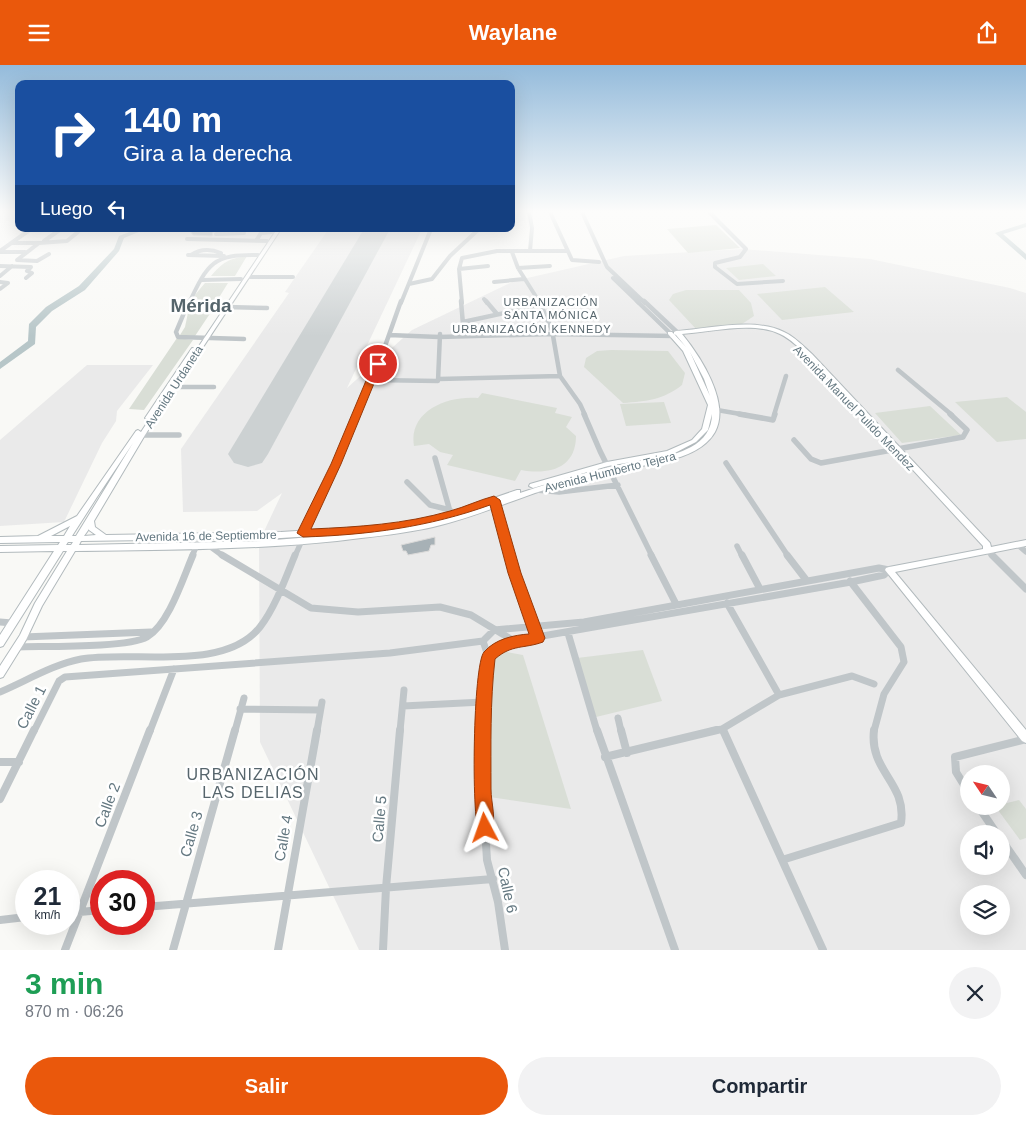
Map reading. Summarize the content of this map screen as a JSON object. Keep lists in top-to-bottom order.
{
  "streets": {
    "street": [
      "Avenida Urdaneta",
      "Avenida Manuel Pulido Mendez",
      "Avenida Humberto Tejera",
      "Avenida 16 de Septiembre",
      "Calle 1",
      "Calle 2",
      "Calle 5",
      "Calle 3",
      "Calle 4",
      "Calle 6"
    ]
  },
  "crossings": [
    ["Avenida Urdaneta", "Avenida 16 de Septiembre"],
    ["Avenida Manuel Pulido Mendez", "Avenida Humberto Tejera"],
    ["Avenida Humberto Tejera", "Avenida 16 de Septiembre"],
    ["Calle 1", "Calle 2"],
    ["Calle 3", "Calle 4"]
  ],
  "districts": [
    "URBANIZACIÓN SANTA MÓNICA",
    "Mérida",
    "URBANIZACIÓN KENNEDY",
    "URBANIZACIÓN LAS DELIAS"
  ],
  "north": "top left",
  "page": {
    "header": "Waylane",
    "turn": ["140 m", "Gira a la derecha"],
    "then": "Luego",
    "speed": "21 km/h",
    "limit": "30",
    "heading": ["3 min", "870 m · 06:26"],
    "buttons": ["Salir", "Compartir"]
  }
}
